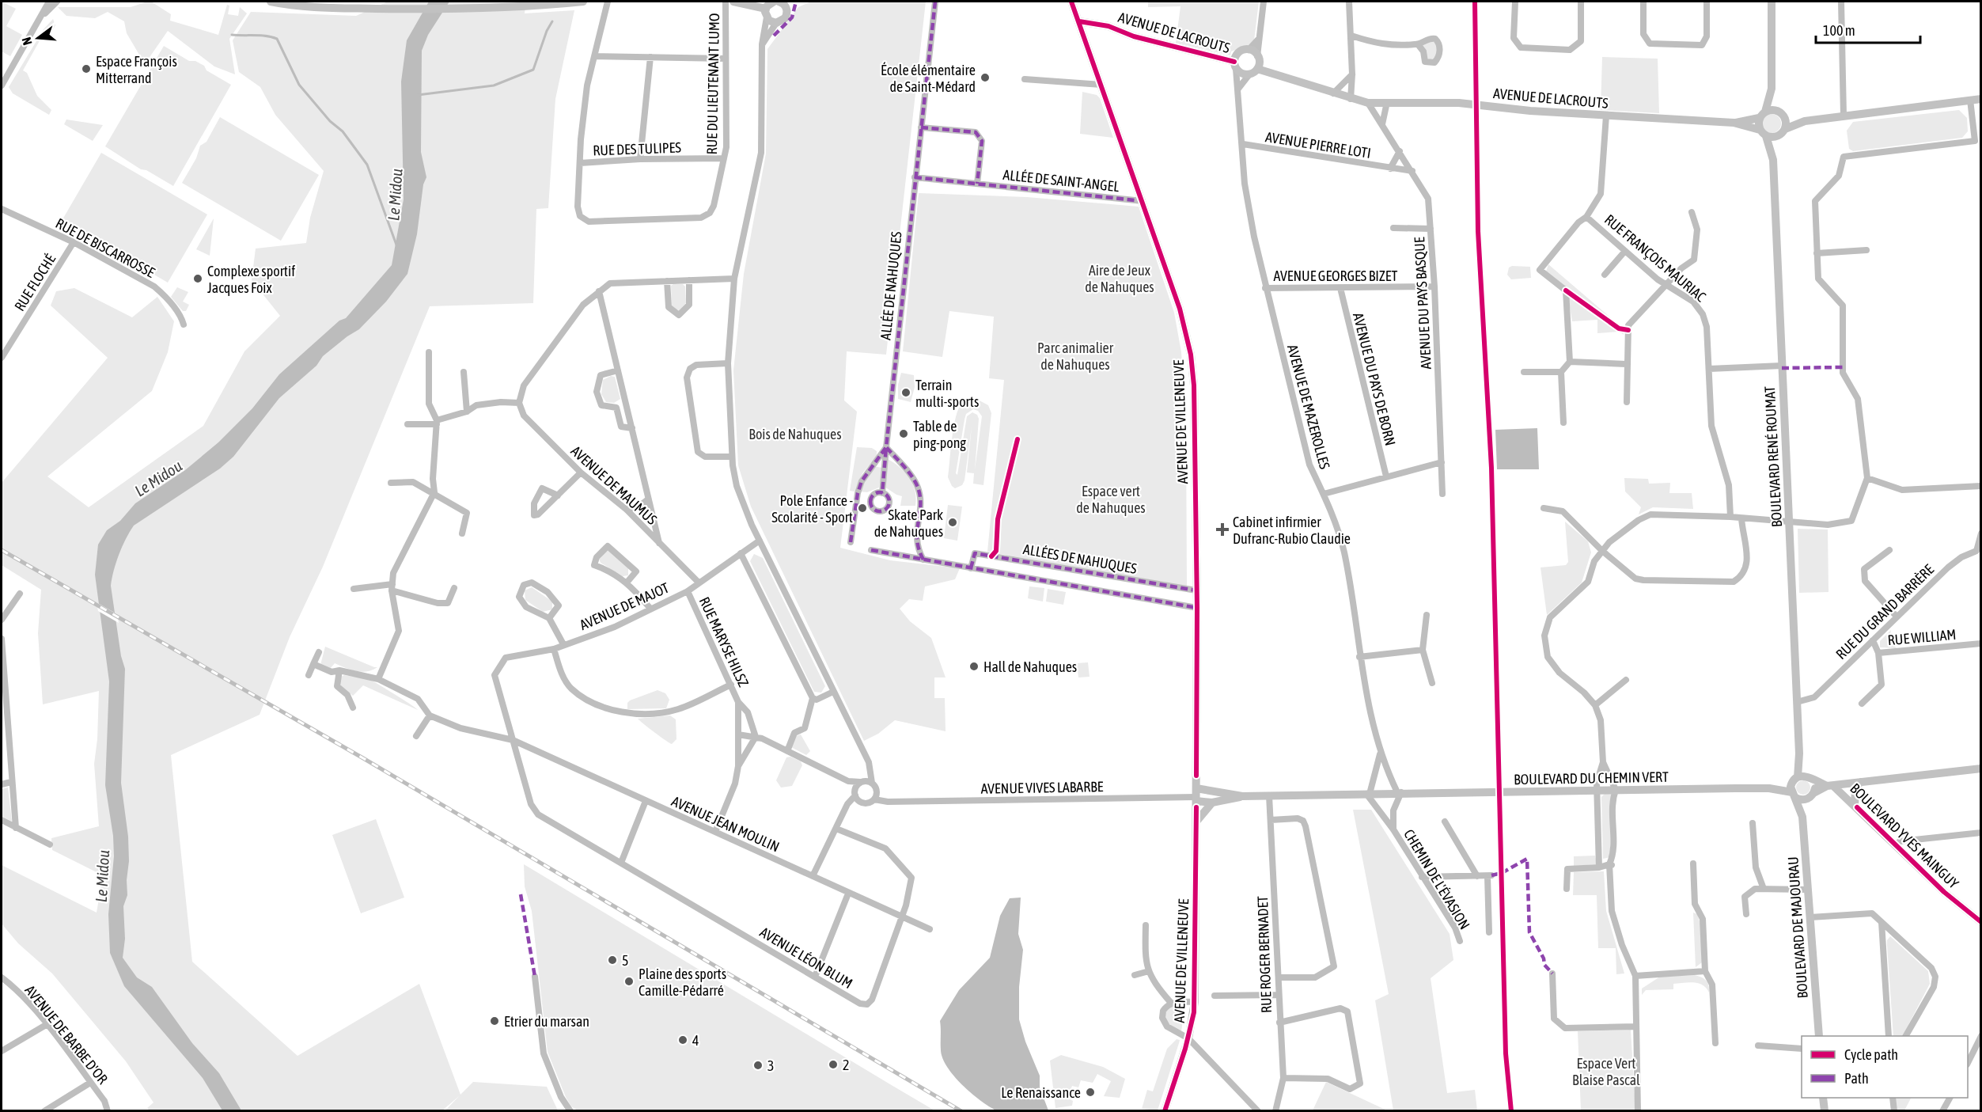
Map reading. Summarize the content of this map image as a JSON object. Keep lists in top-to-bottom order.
{
  "streets": {
    "street": [
      "AVENUE DE LACROUTS",
      "RUE DU LIEUTENANT LUMO",
      "AVENUE PIERRE LOTI",
      "RUE DES TULIPES",
      "ALLÉE DE SAINT-ANGEL",
      "RUE DE BISCARROSSE",
      "RUE FRANÇOIS MAURIAC",
      "AVENUE GEORGES BIZET",
      "RUE FLOCHÉ",
      "ALLÉE DE NAHUQUES",
      "AVENUE DU PAYS BASQUE",
      "AVENUE DU PAYS DE BORN",
      "AVENUE DE MAZEROLLES",
      "AVENUE DE VILLENEUVE",
      "BOULEVARD RENÉ ROUMAT",
      "AVENUE DE MAUMUS",
      "ALLÉES DE NAHUQUES",
      "AVENUE DE MAJOT",
      "RUE DU GRAND BARRÈRE",
      "RUE WILLIAM",
      "RUE MARYSE HILSZ",
      "BOULEVARD DU CHEMIN VERT",
      "AVENUE VIVES LABARBE",
      "AVENUE JEAN MOULIN",
      "BOULEVARD YVES MAINGUY",
      "CHEMIN DE L'ÉVASION",
      "BOULEVARD DE MAJOURAU",
      "RUE ROGER BERNADET",
      "AVENUE LÉON BLUM",
      "AVENUE DE BARBE D'OR"
    ]
  },
  "crossings": [
    ["AVENUE DE LACROUTS", "AVENUE DU PAYS BASQUE"],
    ["AVENUE DE LACROUTS", "AVENUE DE MAZEROLLES"],
    ["AVENUE DE LACROUTS", "AVENUE DE VILLENEUVE"],
    ["AVENUE DE LACROUTS", "BOULEVARD RENÉ ROUMAT"],
    ["RUE DU LIEUTENANT LUMO", "RUE DES TULIPES"],
    ["AVENUE PIERRE LOTI", "AVENUE DU PAYS BASQUE"],
    ["AVENUE PIERRE LOTI", "AVENUE DE MAZEROLLES"],
    ["ALLÉE DE SAINT-ANGEL", "ALLÉE DE NAHUQUES"],
    ["ALLÉE DE SAINT-ANGEL", "AVENUE DE VILLENEUVE"],
    ["RUE DE BISCARROSSE", "RUE FLOCHÉ"],
    ["AVENUE GEORGES BIZET", "AVENUE DU PAYS BASQUE"],
    ["AVENUE GEORGES BIZET", "AVENUE DU PAYS DE BORN"],
    ["AVENUE GEORGES BIZET", "AVENUE DE MAZEROLLES"],
    ["AVENUE DE MAZEROLLES", "BOULEVARD DU CHEMIN VERT"],
    ["AVENUE DE MAZEROLLES", "CHEMIN DE L'ÉVASION"],
    ["AVENUE DE VILLENEUVE", "ALLÉES DE NAHUQUES"],
    ["AVENUE DE VILLENEUVE", "BOULEVARD DU CHEMIN VERT"],
    ["AVENUE DE VILLENEUVE", "AVENUE VIVES LABARBE"],
    ["BOULEVARD RENÉ ROUMAT", "RUE DU GRAND BARRÈRE"],
    ["BOULEVARD RENÉ ROUMAT", "BOULEVARD DU CHEMIN VERT"],
    ["AVENUE DE MAUMUS", "AVENUE DE MAJOT"],
    ["AVENUE DE MAJOT", "RUE MARYSE HILSZ"],
    ["AVENUE DE MAJOT", "AVENUE JEAN MOULIN"],
    ["AVENUE DE MAJOT", "AVENUE LÉON BLUM"],
    ["RUE DU GRAND BARRÈRE", "RUE WILLIAM"],
    ["RUE MARYSE HILSZ", "AVENUE JEAN MOULIN"],
    ["BOULEVARD DU CHEMIN VERT", "AVENUE VIVES LABARBE"],
    ["BOULEVARD DU CHEMIN VERT", "CHEMIN DE L'ÉVASION"],
    ["BOULEVARD DU CHEMIN VERT", "BOULEVARD DE MAJOURAU"],
    ["BOULEVARD DU CHEMIN VERT", "RUE ROGER BERNADET"],
    ["AVENUE JEAN MOULIN", "AVENUE LÉON BLUM"]
  ],
  "water": ["Le Midou"],
  "parks": [
    "Aire de Jeux de Nahuques",
    "Parc animalier de Nahuques",
    "Bois de Nahuques",
    "Espace vert de Nahuques",
    "Espace Vert Blaise Pascal"
  ],
  "places": {
    "other": [
      "Espace François Mitterrand",
      "École élémentaire de Saint-Médard",
      "Complexe sportif Jacques Foix",
      "Terrain multi-sports",
      "Table de ping-pong",
      "Pole Enfance - Scolarité - Sport",
      "Skate Park de Nahuques",
      "Hall de Nahuques",
      "5",
      "Plaine des sports Camille-Pédarré",
      "Etrier du marsan",
      "4",
      "2",
      "3",
      "Le Renaissance"
    ],
    "health": ["Cabinet infirmier Dufranc-Rubio Claudie"]
  },
  "legend": ["Cycle path", "Path"],
  "scale_bar": "100 m",
  "north": "left"
}
